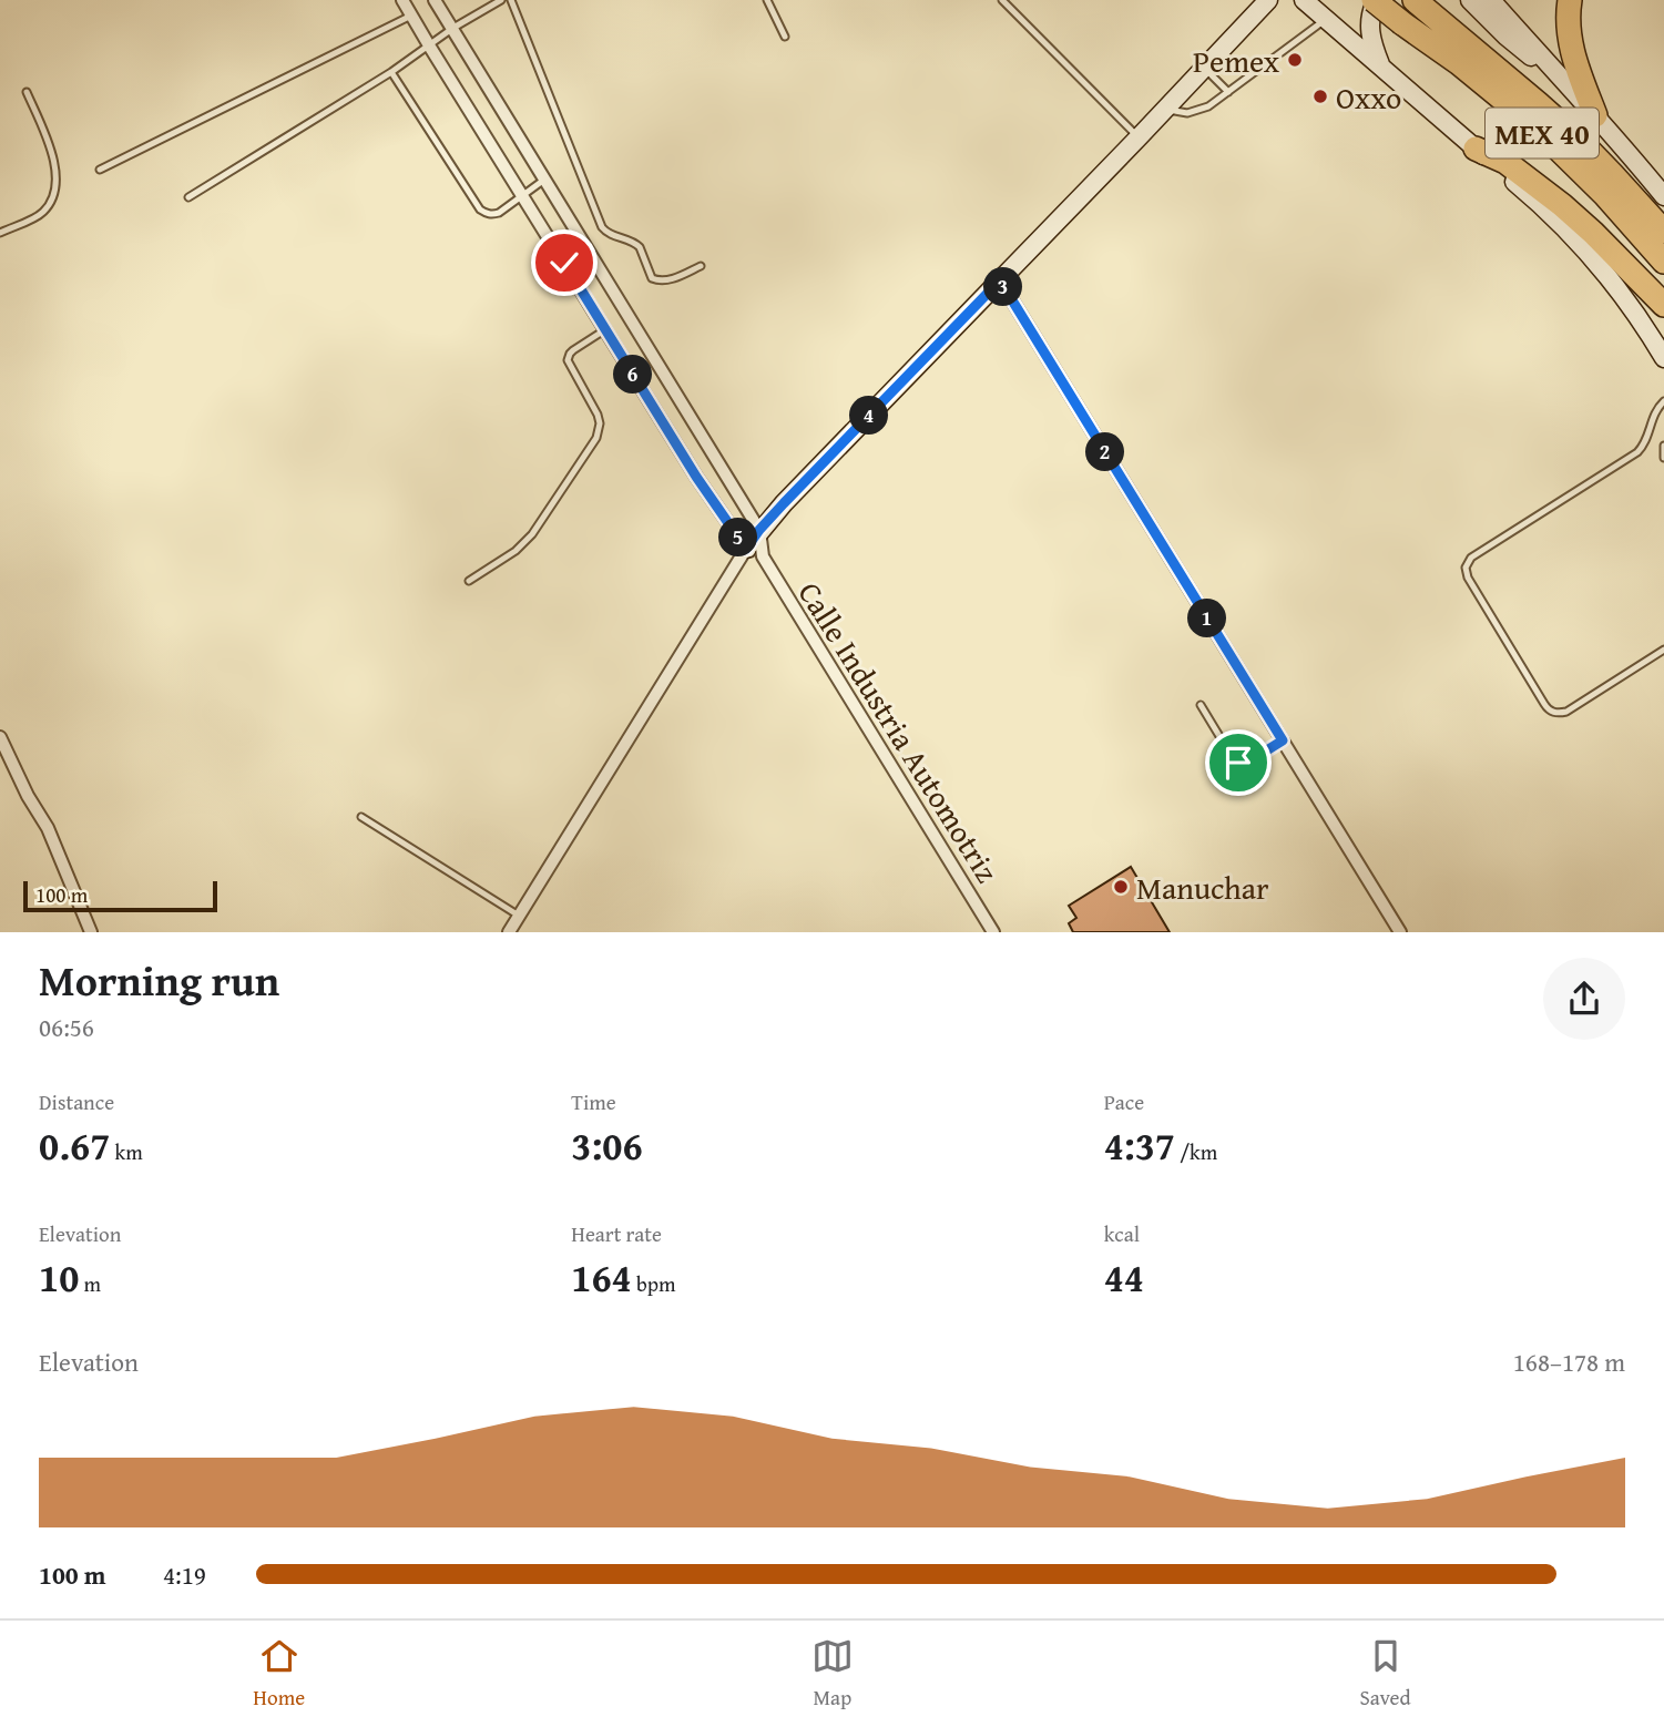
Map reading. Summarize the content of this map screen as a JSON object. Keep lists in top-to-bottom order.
{
  "streets": {
    "highway": ["MEX 40"],
    "street": ["Calle Industria Automotriz"]
  },
  "places": ["Pemex", "Oxxo", "Manuchar"],
  "scale_bar": "100 m",
  "page": {
    "pins": [
      "3",
      "6",
      "4",
      "2",
      "5",
      "1"
    ],
    "scale": "100 m",
    "heading": ["Morning run", "06:56"],
    "stats": [
      ["Distance", "0.67 km"],
      ["Time", "3:06"],
      ["Pace", "4:37 /km"],
      ["Elevation", "10 m"],
      ["Heart rate", "164 bpm"],
      ["kcal", "44"]
    ],
    "chart": ["Elevation", "168–178 m"],
    "list": [
      {
        "name": "100 m",
        "note": "4:19"
      }
    ],
    "tabs": ["Home", "Map", "Saved"]
  }
}
